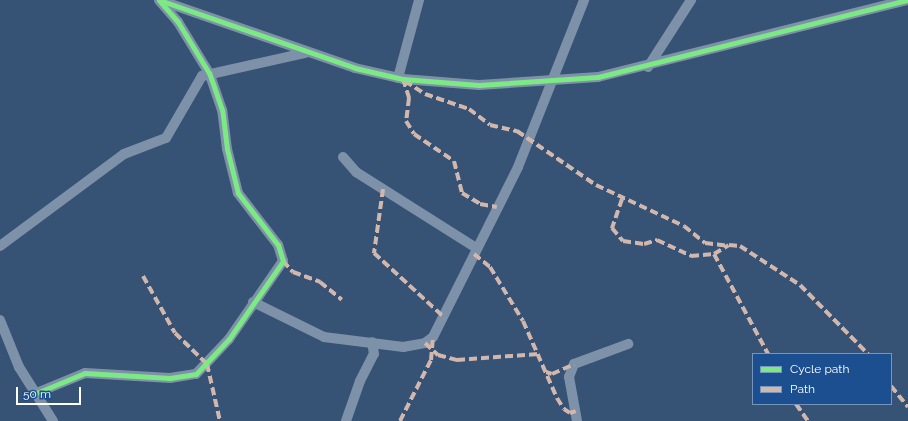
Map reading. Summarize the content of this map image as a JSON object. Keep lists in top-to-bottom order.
{
  "legend": ["Cycle path", "Path"],
  "scale_bar": "50 m"
}
